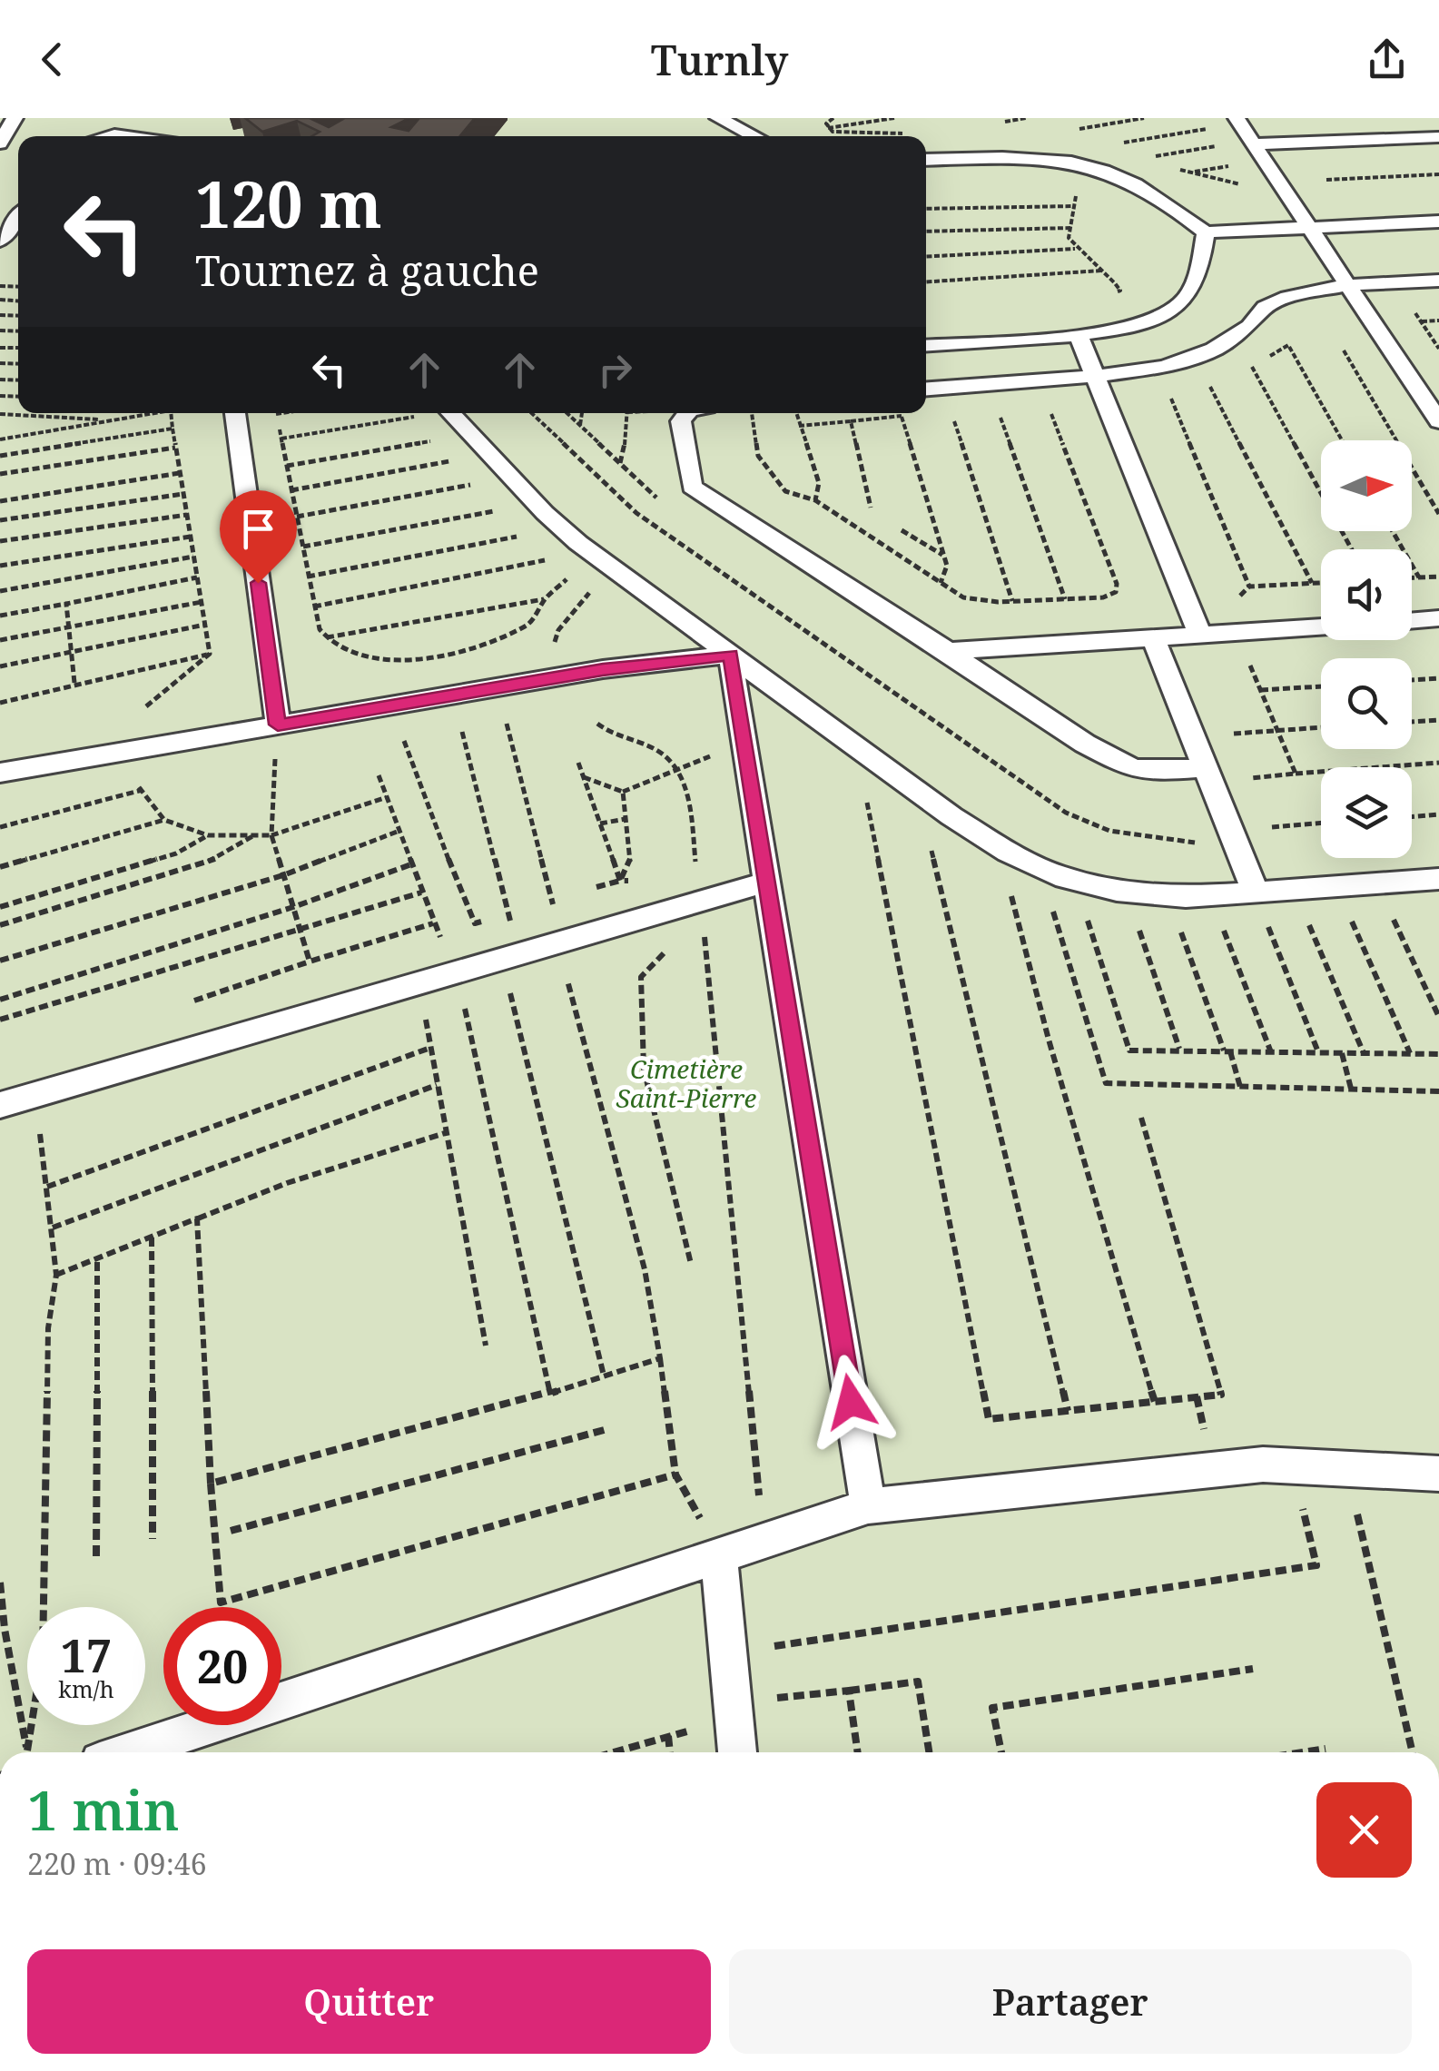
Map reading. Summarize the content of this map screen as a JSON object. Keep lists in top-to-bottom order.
{
  "parks": ["Cimetière Saint-Pierre"],
  "north": "right",
  "page": {
    "header": "Turnly",
    "turn": ["120 m", "Tournez à gauche"],
    "speed": "17 km/h",
    "limit": "20",
    "heading": ["1 min", "220 m · 09:46"],
    "buttons": ["Quitter", "Partager"]
  }
}
